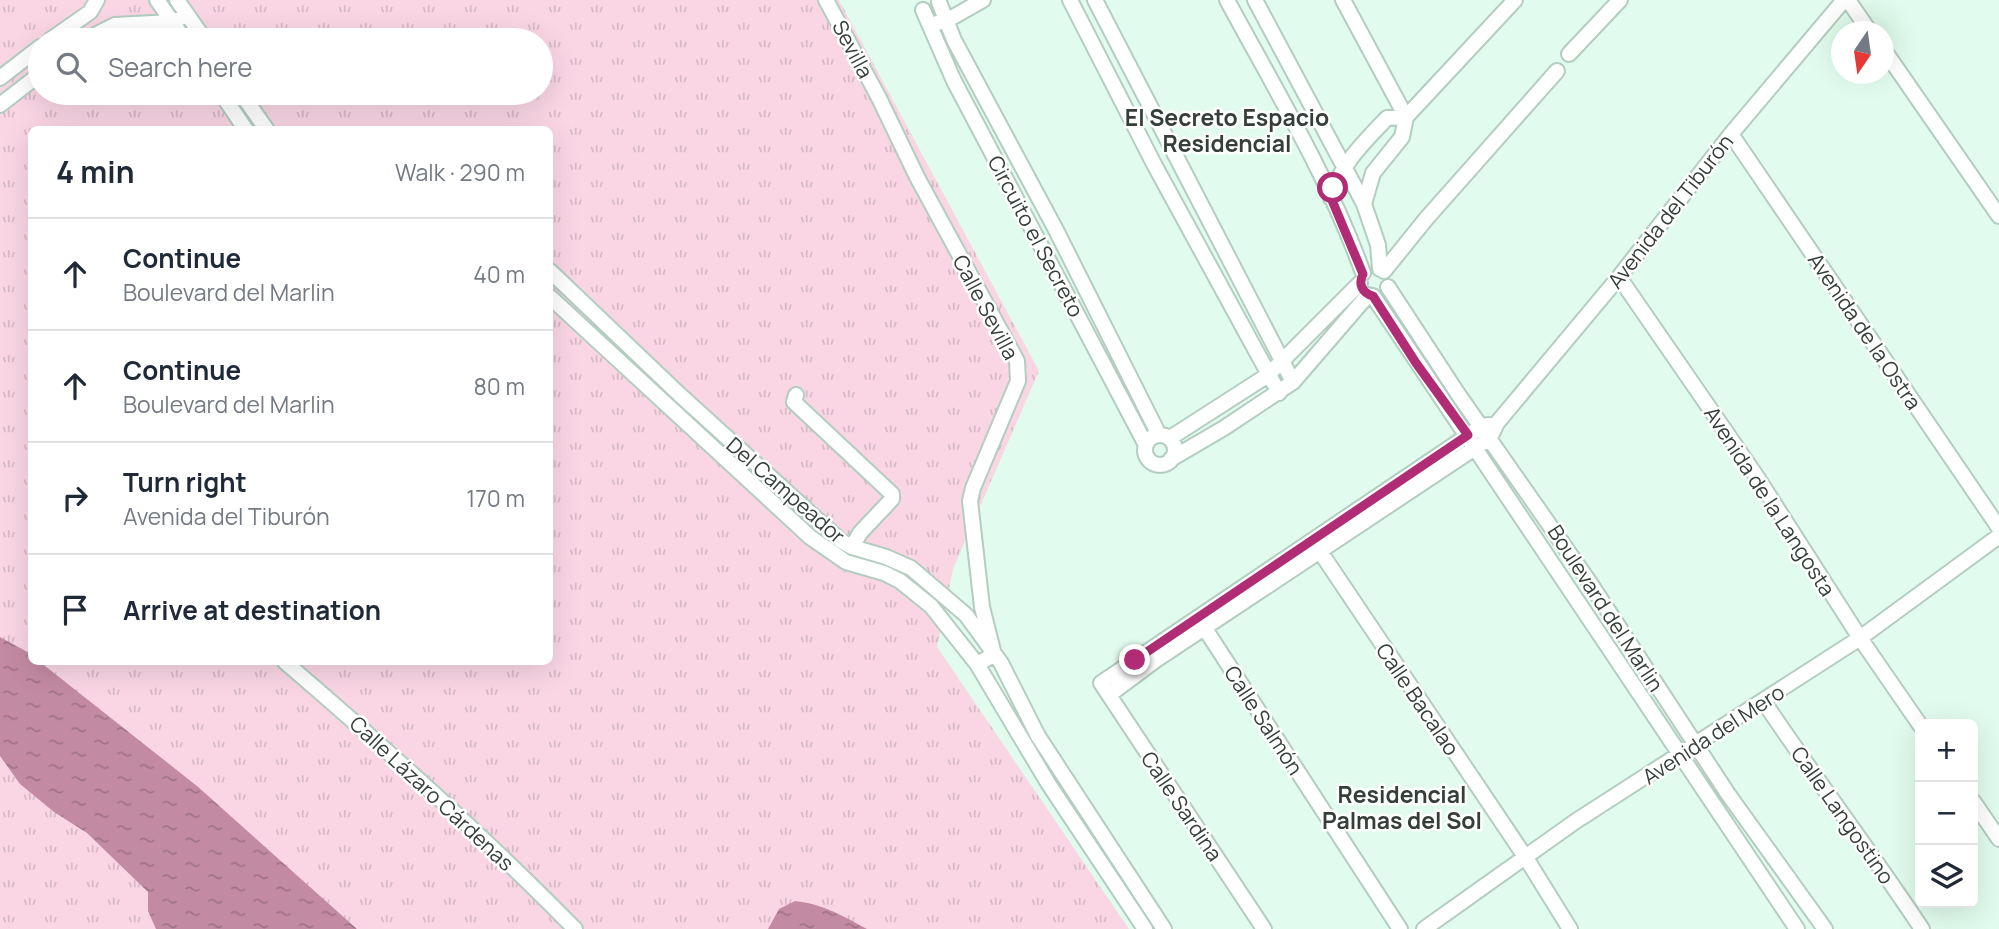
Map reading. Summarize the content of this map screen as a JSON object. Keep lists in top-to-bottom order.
{
  "streets": {
    "street": [
      "Sevilla",
      "Avenida del Tiburón",
      "Circuito el Secreto",
      "Calle Sevilla",
      "Avenida de la Ostra",
      "Del Campeador",
      "Avenida de la Langosta",
      "Boulevard del Marlin",
      "Calle Bacalao",
      "Calle Salmón",
      "Avenida del Mero",
      "Calle Lázaro Cárdenas",
      "Calle Sardina",
      "Calle Langostino"
    ]
  },
  "crossings": [
    ["Sevilla", "Calle Sevilla"],
    ["Avenida del Tiburón", "Avenida de la Ostra"],
    ["Avenida del Tiburón", "Avenida de la Langosta"],
    ["Avenida del Tiburón", "Boulevard del Marlin"],
    ["Avenida del Tiburón", "Calle Bacalao"],
    ["Avenida del Tiburón", "Calle Salmón"],
    ["Avenida del Tiburón", "Calle Sardina"],
    ["Calle Sevilla", "Del Campeador"],
    ["Avenida de la Langosta", "Avenida del Mero"],
    ["Boulevard del Marlin", "Avenida del Mero"],
    ["Calle Bacalao", "Avenida del Mero"],
    ["Avenida del Mero", "Calle Langostino"]
  ],
  "districts": ["El Secreto Espacio Residencial", "Residencial Palmas del Sol"],
  "north": "bottom",
  "page": {
    "search": "Search here",
    "heading": ["4 min", "Walk · 290 m"],
    "list": [
      ["Continue", "Boulevard del Marlin", "40 m"],
      ["Continue", "Boulevard del Marlin", "80 m"],
      ["Turn right", "Avenida del Tiburón", "170 m"],
      "Arrive at destination"
    ],
    "map_buttons": ["+", "−"]
  }
}
